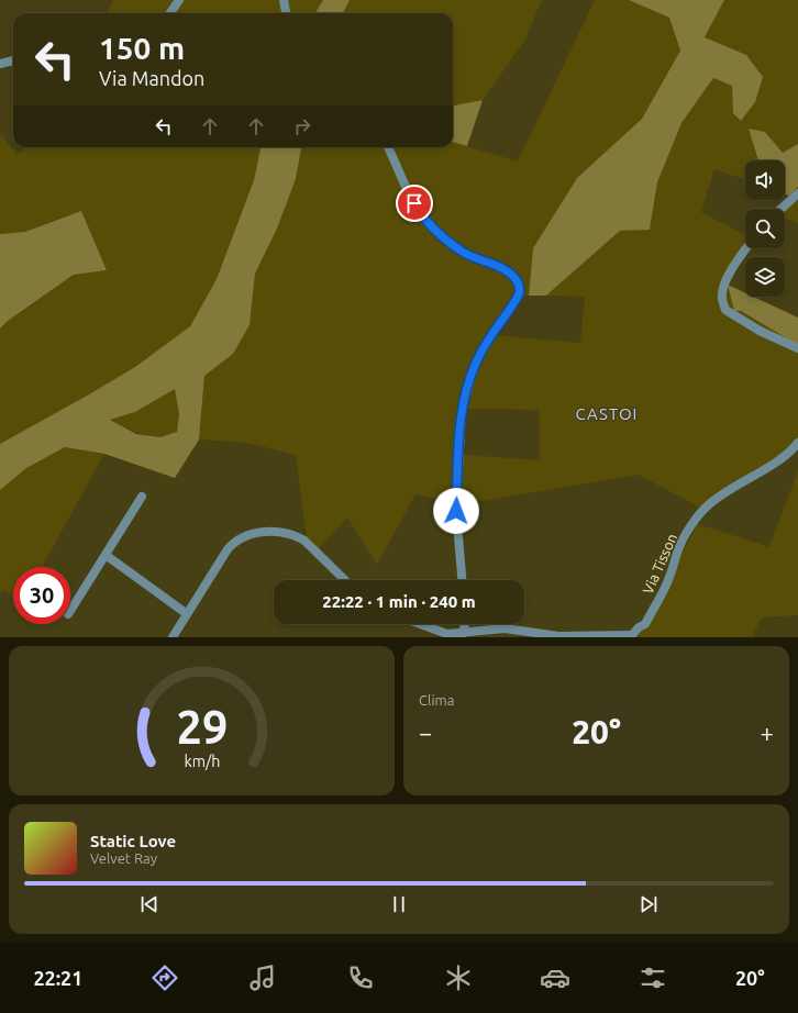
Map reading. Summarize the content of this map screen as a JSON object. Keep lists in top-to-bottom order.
{
  "streets": {
    "street": ["Via Tisson"]
  },
  "districts": ["CASTOI"],
  "page": {
    "turn": ["150 m", "Via Mandon"],
    "limit": "30",
    "trip": "22:22 · 1 min · 240 m",
    "tile": "Clima",
    "heat": ["−", "20°", "+"],
    "song": ["Static Love", "Velvet Ray"],
    "tabs": ["22:21", "20°"],
    "gauge": ["29", "km/h"]
  }
}
